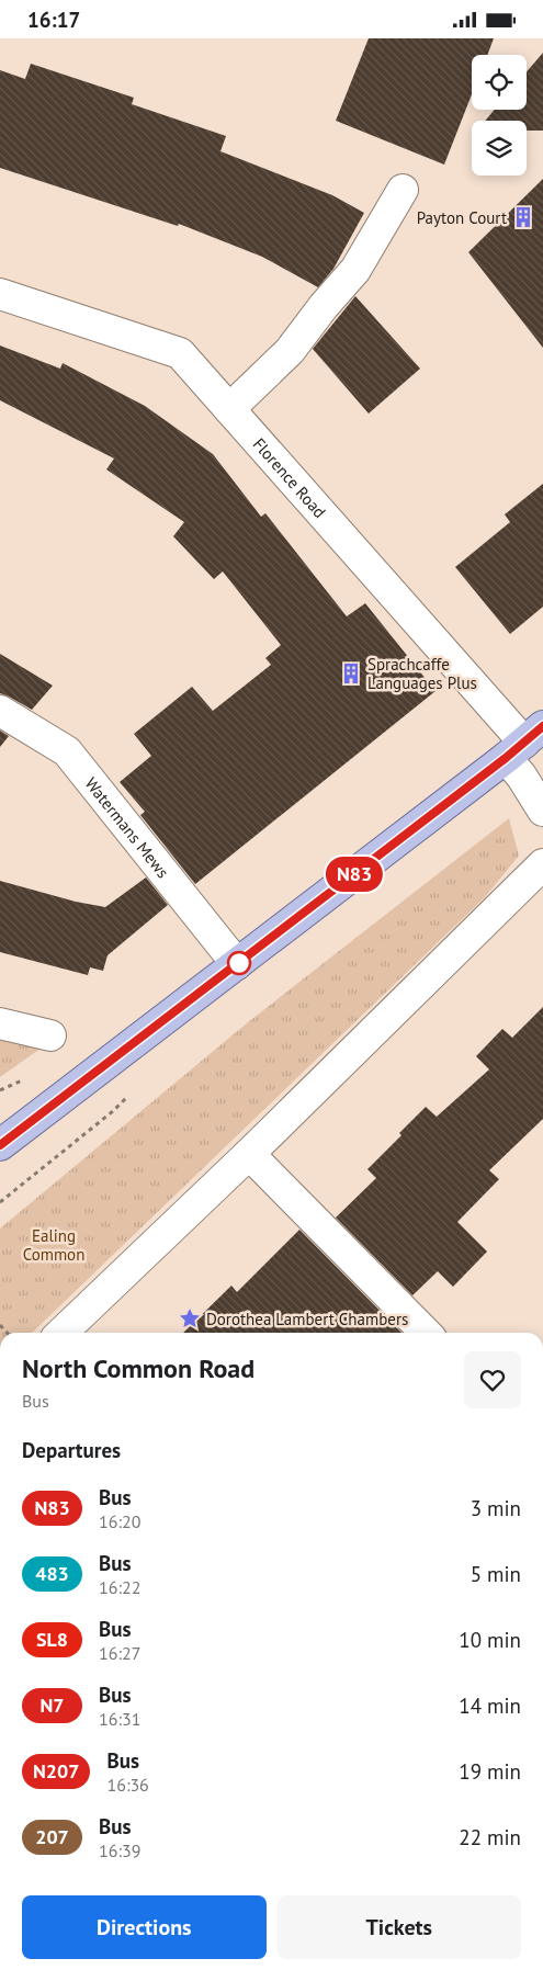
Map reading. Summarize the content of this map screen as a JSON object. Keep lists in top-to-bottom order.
{
  "streets": {
    "street": ["Florence Road", "Watermans Mews"]
  },
  "parks": ["Ealing Common"],
  "places": {
    "building": ["Payton Court", "Sprachcaffe Languages Plus"],
    "place": ["Dorothea Lambert Chambers"]
  },
  "lines": ["bus line N83"],
  "page": {
    "status": "16:17",
    "on_map": "N83",
    "heading": [
      ["North Common Road", "Bus"],
      "Departures"
    ],
    "list": [
      {
        "mark": "N83",
        "name": "Bus",
        "note": "16:20",
        "value": "3 min"
      },
      {
        "mark": "483",
        "name": "Bus",
        "note": "16:22",
        "value": "5 min"
      },
      {
        "mark": "SL8",
        "name": "Bus",
        "note": "16:27",
        "value": "10 min"
      },
      {
        "mark": "N7",
        "name": "Bus",
        "note": "16:31",
        "value": "14 min"
      },
      {
        "mark": "N207",
        "name": "Bus",
        "note": "16:36",
        "value": "19 min"
      },
      {
        "mark": "207",
        "name": "Bus",
        "note": "16:39",
        "value": "22 min"
      }
    ],
    "buttons": ["Directions", "Tickets"]
  }
}
